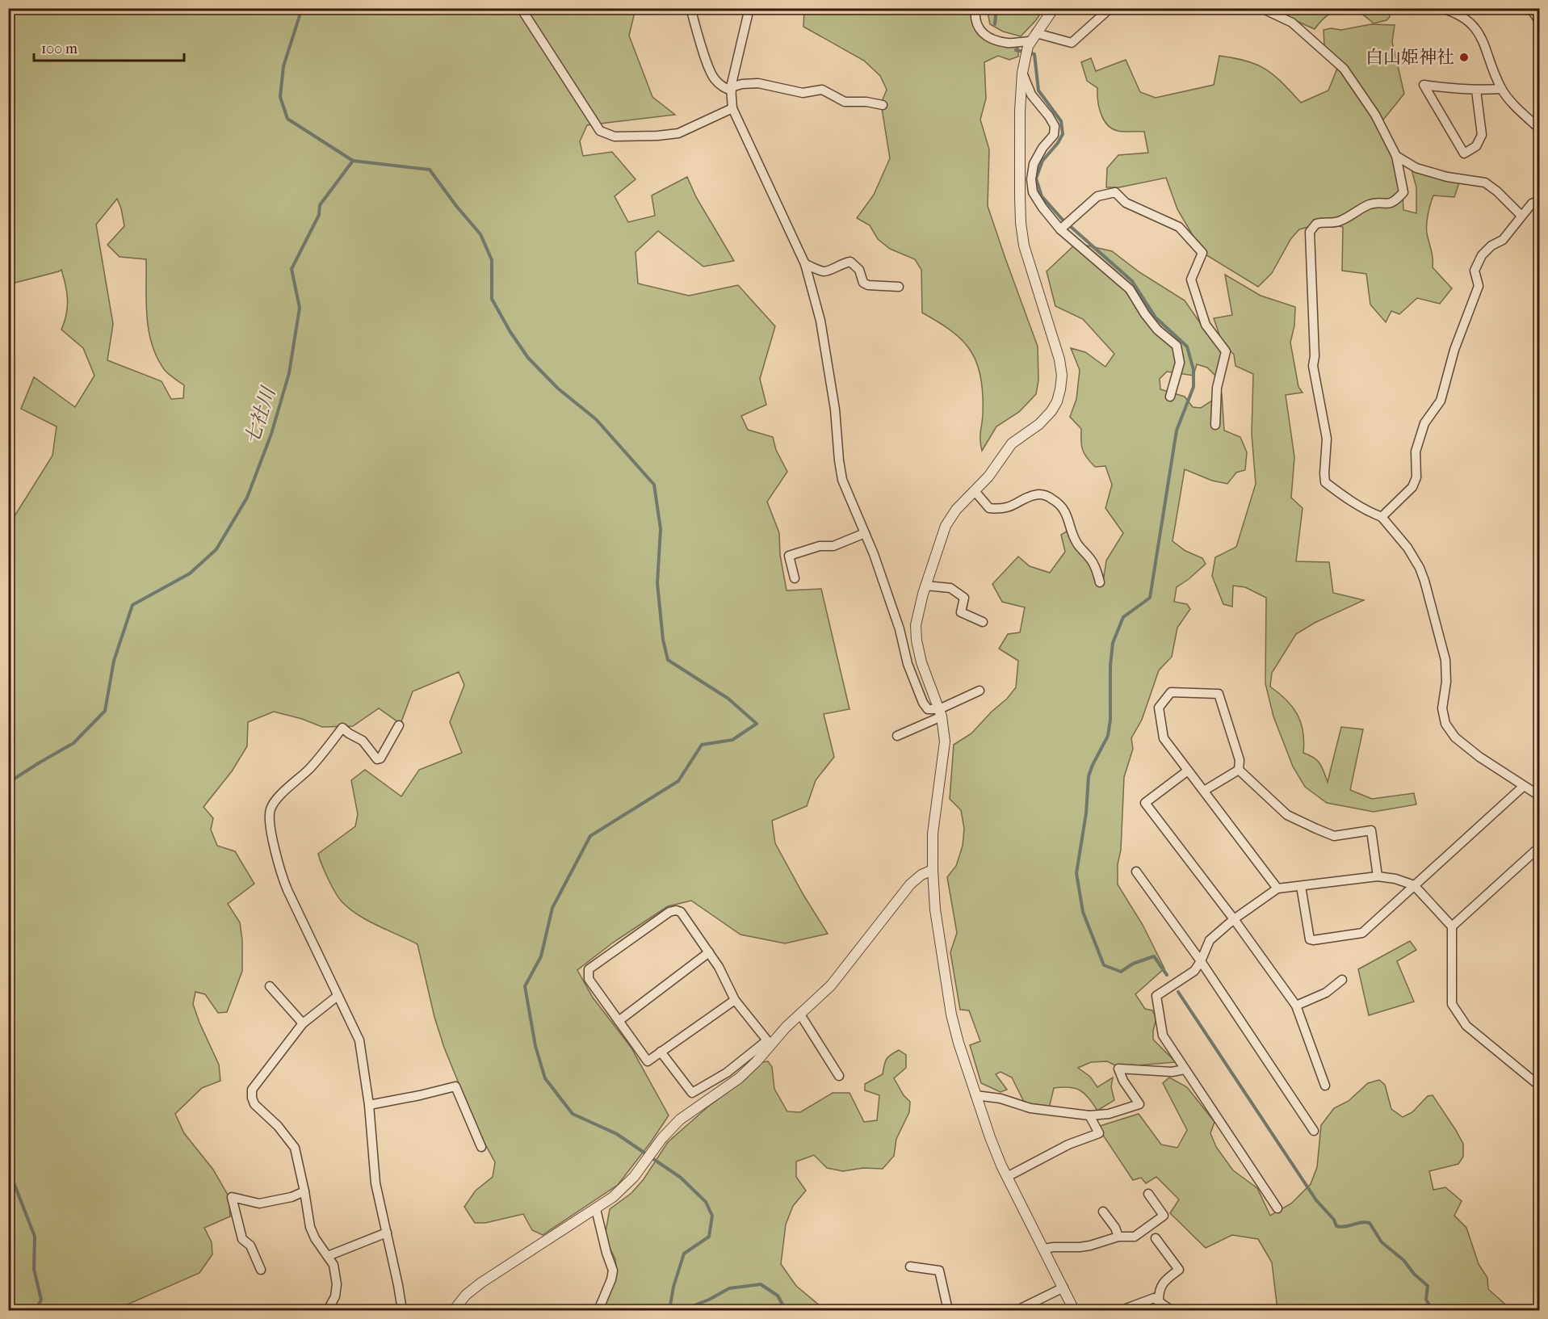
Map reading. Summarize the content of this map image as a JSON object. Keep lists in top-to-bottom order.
{
  "water": ["七社川"],
  "places": ["白山姫神社"],
  "scale_bar": "100 m"
}
